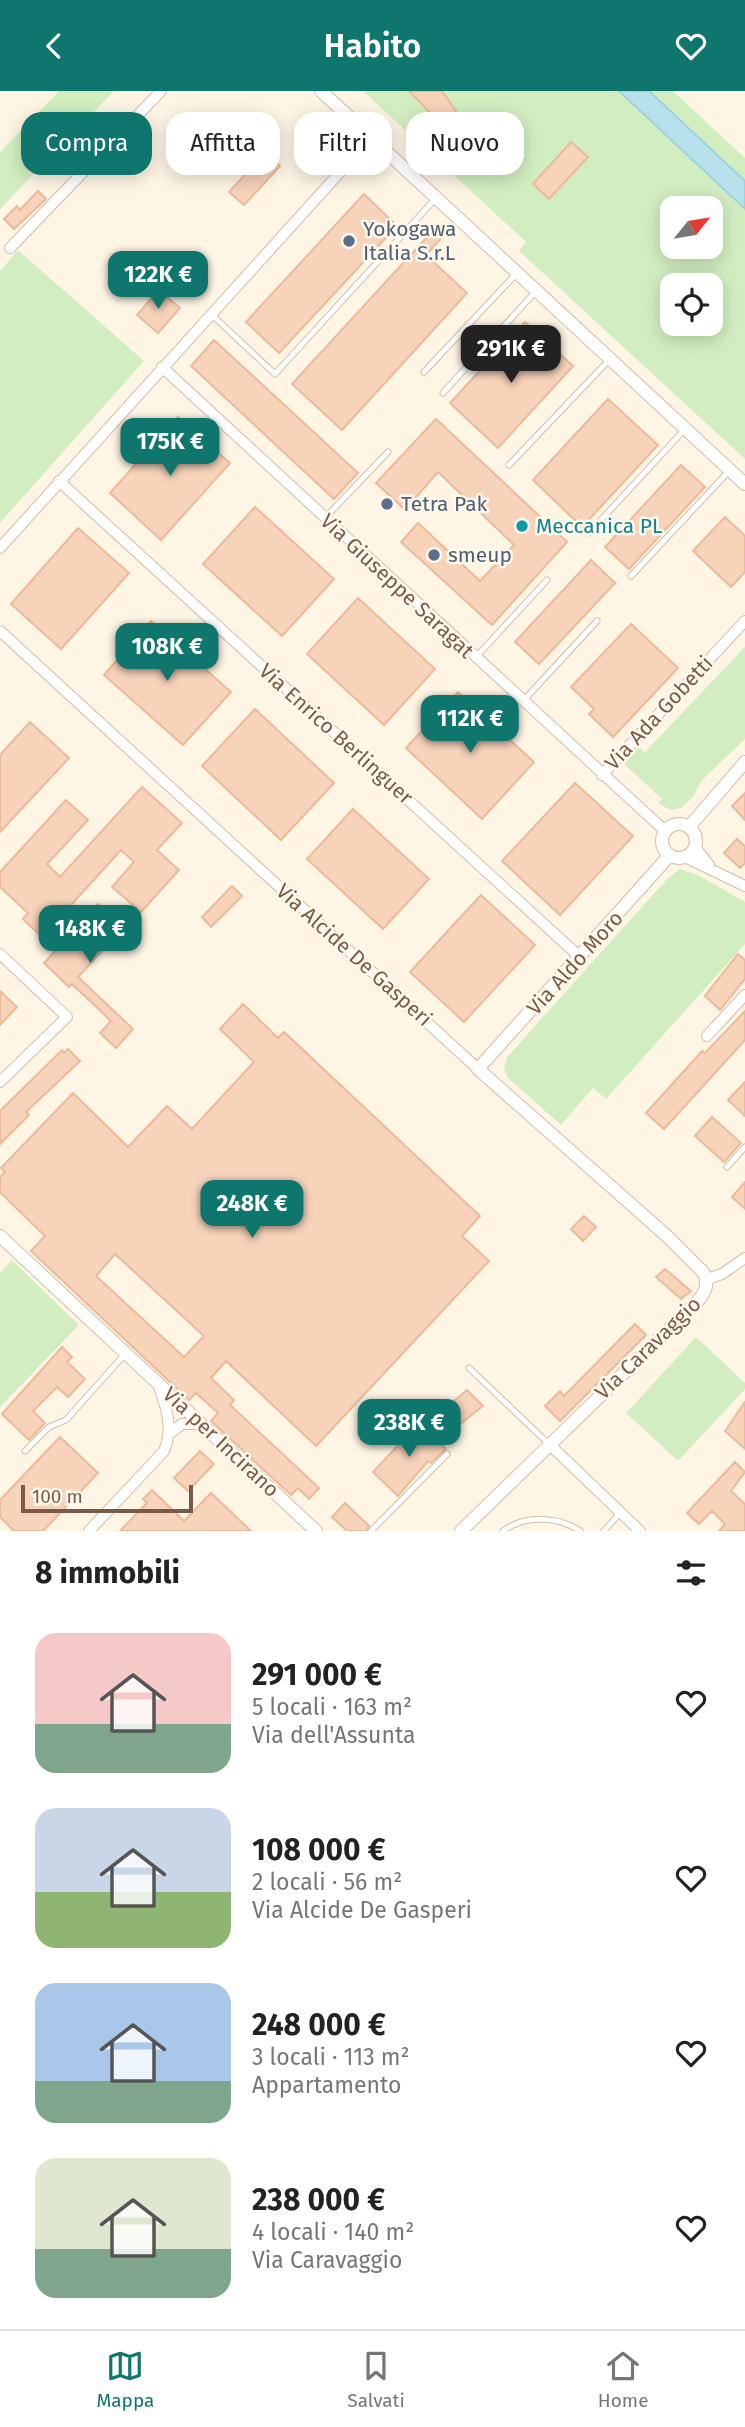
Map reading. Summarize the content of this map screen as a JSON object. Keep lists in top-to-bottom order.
{
  "streets": {
    "street": [
      "Via Giuseppe Saragat",
      "Via Ada Gobetti",
      "Via Enrico Berlinguer",
      "Via Alcide De Gasperi",
      "Via Aldo Moro",
      "Via Caravaggio",
      "Via per Incirano"
    ]
  },
  "crossings": [
    ["Via Giuseppe Saragat", "Via Ada Gobetti"],
    ["Via Giuseppe Saragat", "Via Aldo Moro"],
    ["Via Enrico Berlinguer", "Via Aldo Moro"],
    ["Via Alcide De Gasperi", "Via Aldo Moro"],
    ["Via Alcide De Gasperi", "Via Caravaggio"]
  ],
  "places": [
    "Yokogawa Italia S.r.L",
    "Tetra Pak",
    "Meccanica PL",
    "smeup"
  ],
  "scale_bar": "100 m",
  "north": "top right",
  "page": {
    "header": "Habito",
    "chip": [
      "Compra",
      "Affitta",
      "Filtri",
      "Nuovo"
    ],
    "price": [
      "122K €",
      "291K €",
      "175K €",
      "108K €",
      "112K €",
      "148K €",
      "248K €",
      "238K €"
    ],
    "scale": "100 m",
    "heading": "8 immobili",
    "list": [
      {
        "name": "291 000 €",
        "note": "5 locali · 163 m² · Via dell'Assunta"
      },
      {
        "name": "108 000 €",
        "note": "2 locali · 56 m² · Via Alcide De Gasperi"
      },
      {
        "name": "248 000 €",
        "note": "3 locali · 113 m² · Appartamento"
      },
      {
        "name": "238 000 €",
        "note": "4 locali · 140 m² · Via Caravaggio"
      }
    ],
    "tabs": ["Mappa", "Salvati", "Home"]
  }
}
